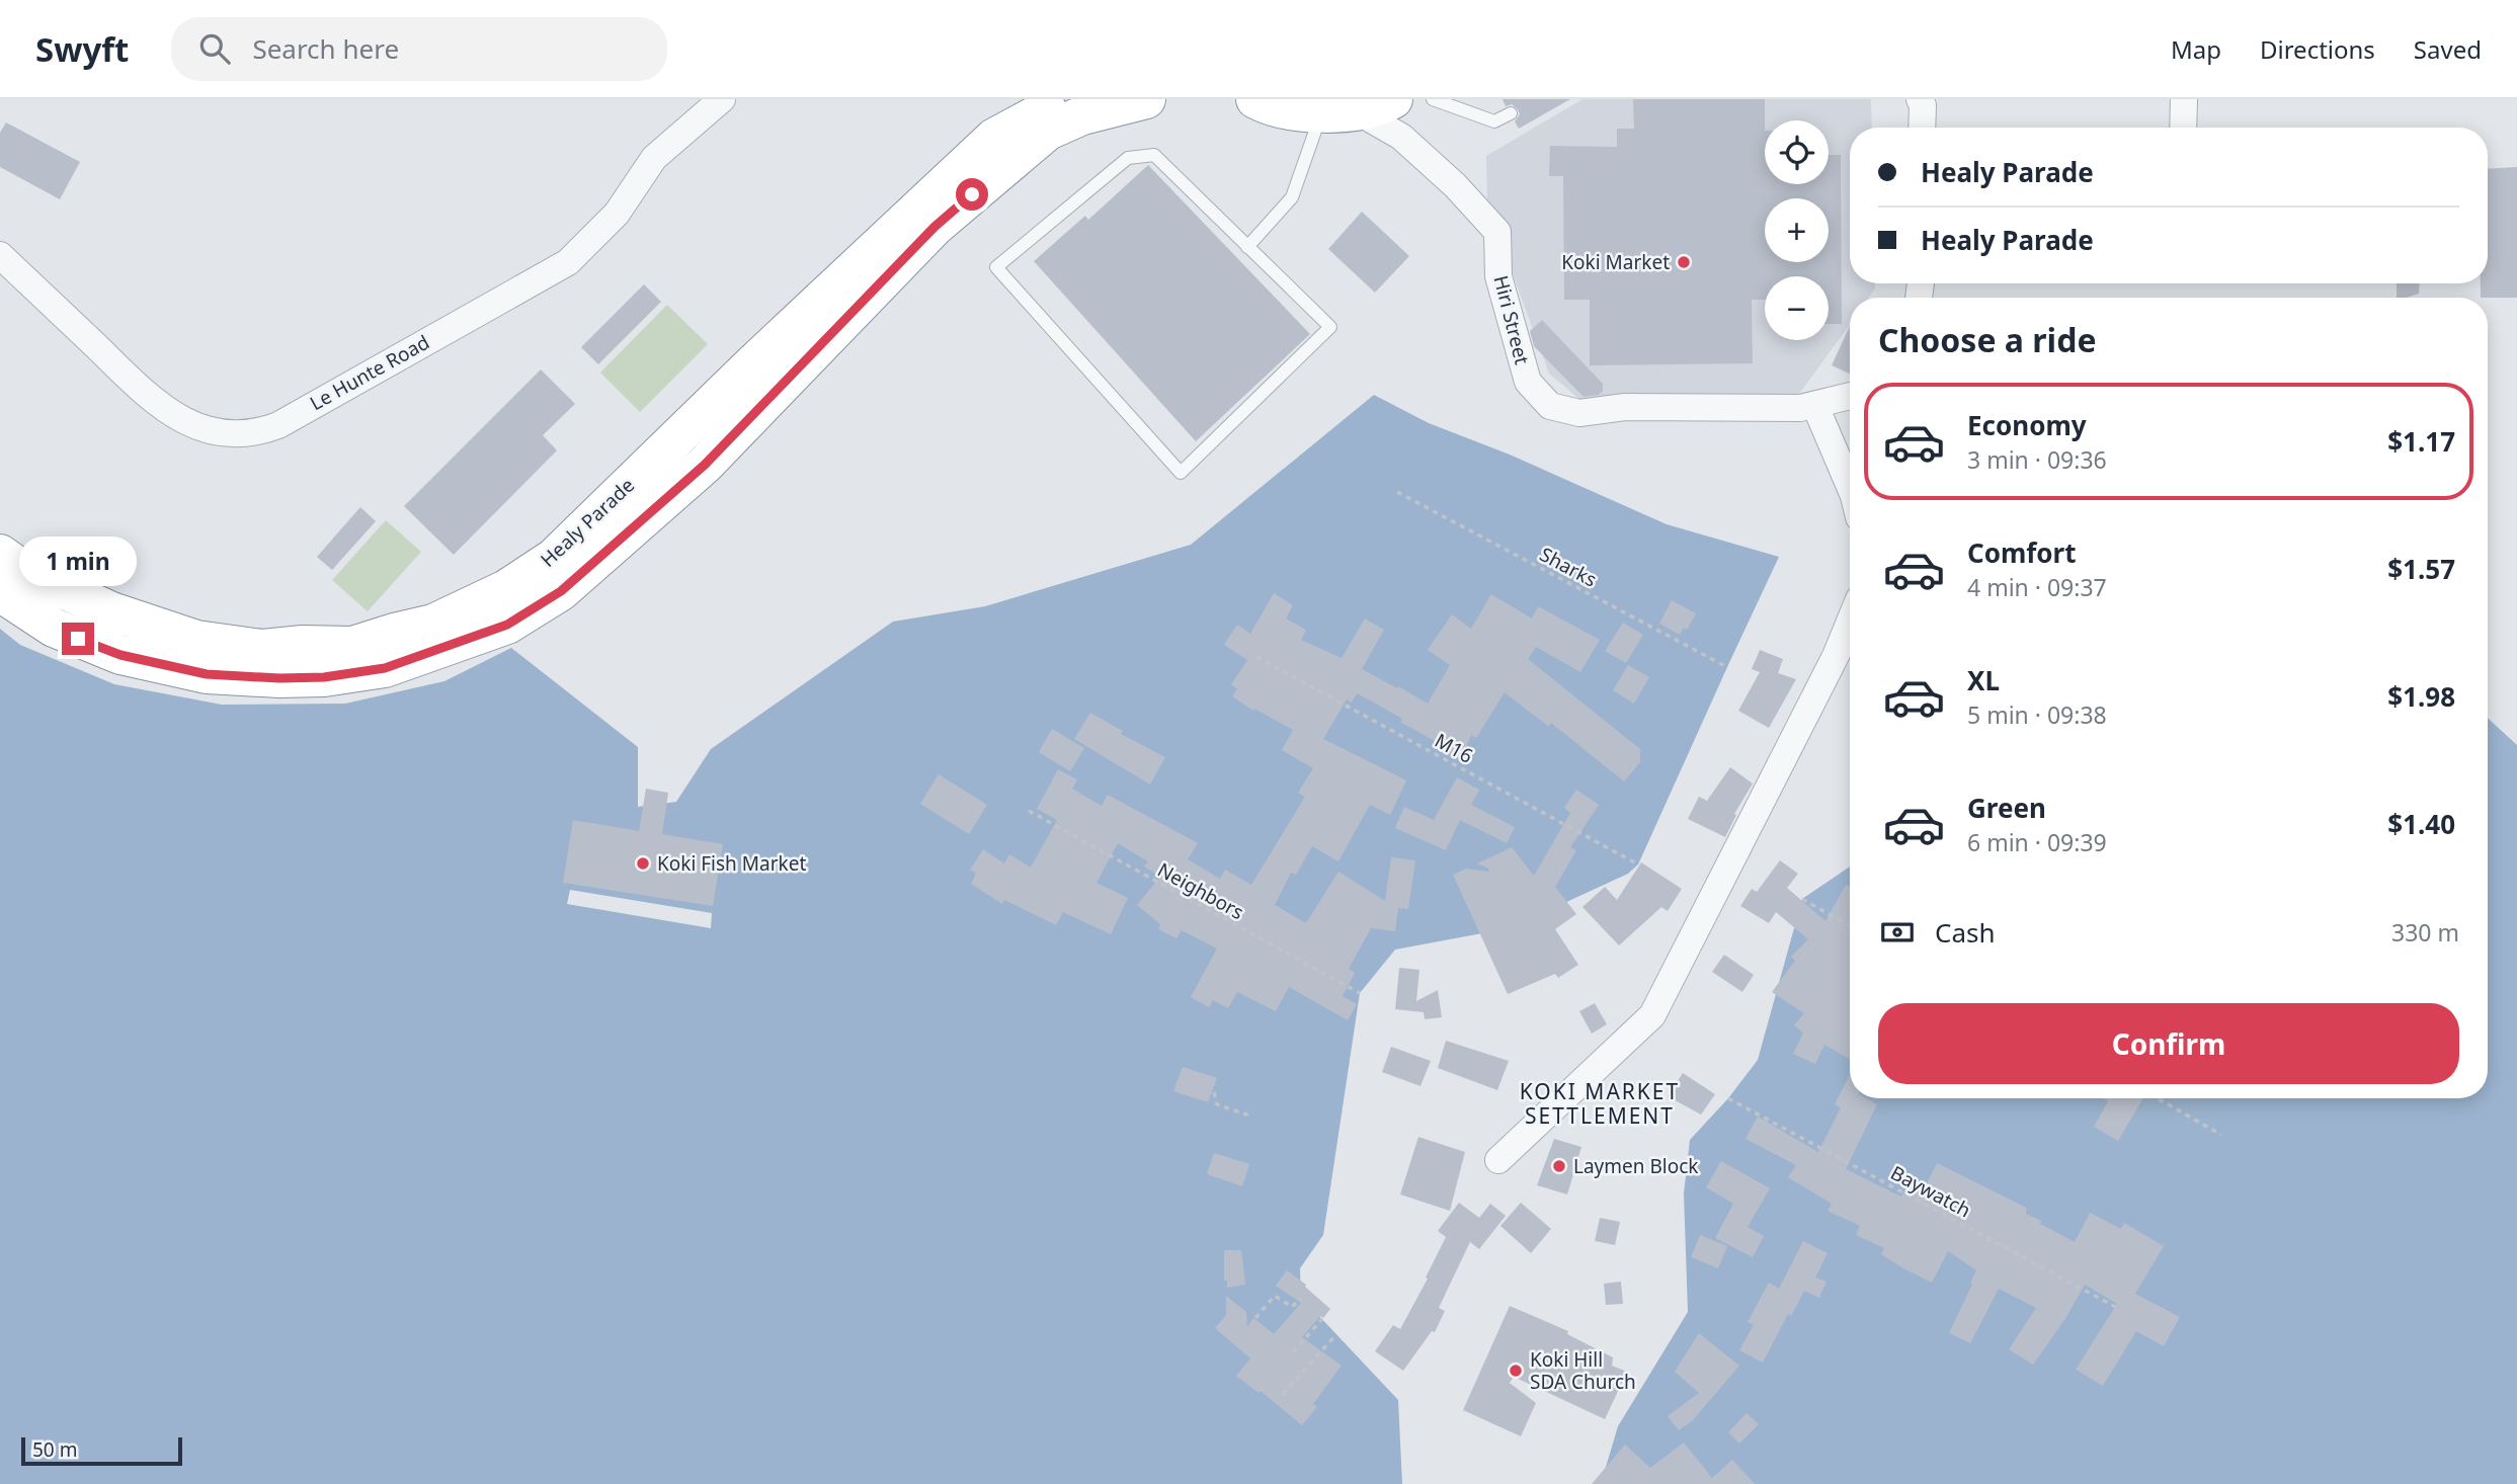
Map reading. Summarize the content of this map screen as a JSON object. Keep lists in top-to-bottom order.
{
  "streets": {
    "highway": ["Healy Parade"],
    "street": ["Hiri Street", "Le Hunte Road"],
    "path": [
      "Sharks",
      "M16",
      "Neighbors",
      "Baywatch"
    ]
  },
  "districts": ["KOKI MARKET SETTLEMENT"],
  "places": [
    "Koki Market",
    "Koki Fish Market",
    "Laymen Block",
    "Koki Hill SDA Church"
  ],
  "scale_bar": "50 m",
  "page": {
    "header": "Swyft",
    "search": "Search here",
    "nav": ["Map", "Directions", "Saved"],
    "map_buttons": ["+", "−"],
    "banner": ["Healy Parade", "Healy Parade"],
    "heading": "Choose a ride",
    "list": [
      {
        "name": "Economy",
        "note": "3 min · 09:36",
        "value": "$1.17"
      },
      {
        "name": "Comfort",
        "note": "4 min · 09:37",
        "value": "$1.57"
      },
      {
        "name": "XL",
        "note": "5 min · 09:38",
        "value": "$1.98"
      },
      {
        "name": "Green",
        "note": "6 min · 09:39",
        "value": "$1.40"
      }
    ],
    "bubble": "1 min",
    "pay": ["Cash", "330 m"],
    "buttons": "Confirm",
    "scale": "50 m"
  }
}
